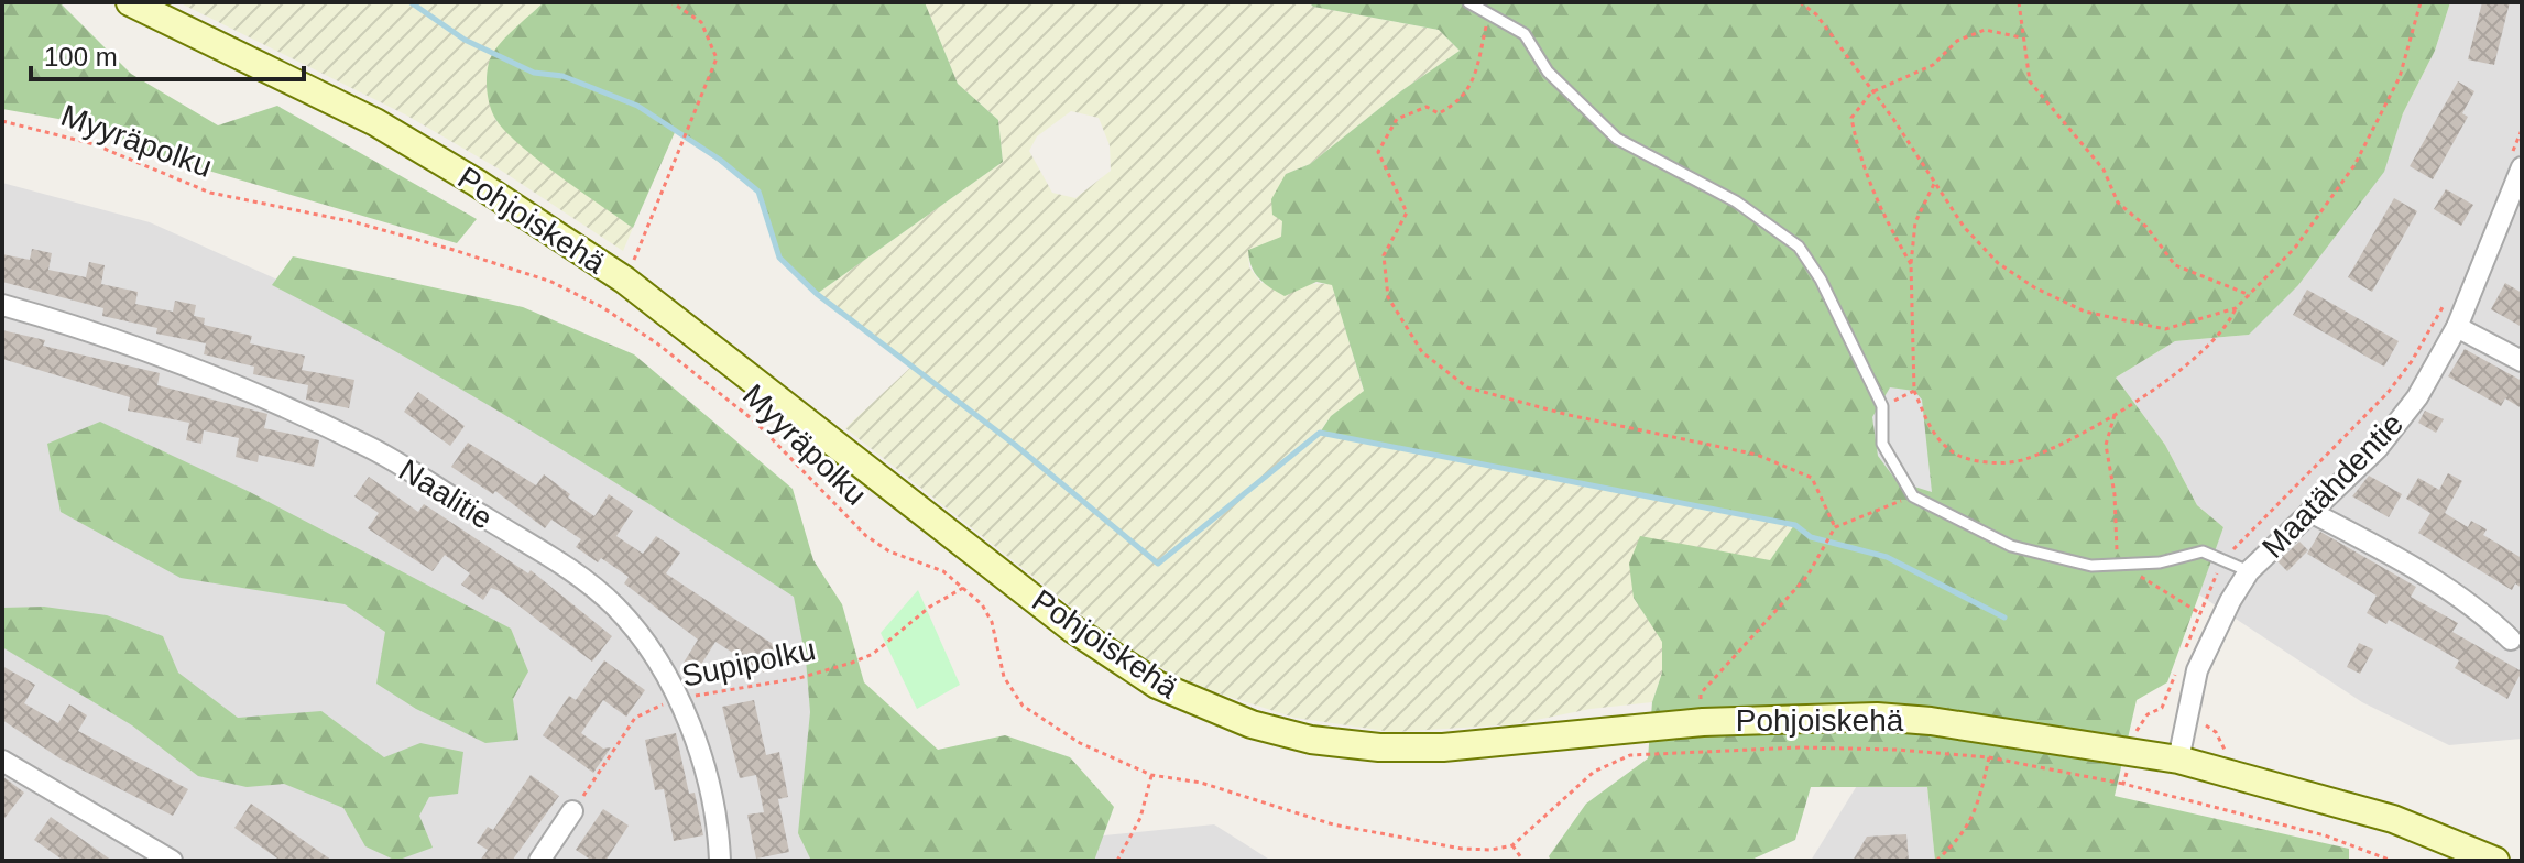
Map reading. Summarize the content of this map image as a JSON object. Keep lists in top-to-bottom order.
{
  "streets": {
    "main road": ["Pohjoiskehä"],
    "street": ["Maatähdentie", "Naalitie"],
    "path": ["Myyräpolku", "Supipolku"]
  },
  "crossings": [
    ["Myyräpolku", "Supipolku"],
    ["Pohjoiskehä", "Maatähdentie"],
    ["Naalitie", "Supipolku"]
  ],
  "scale_bar": "100 m"
}
